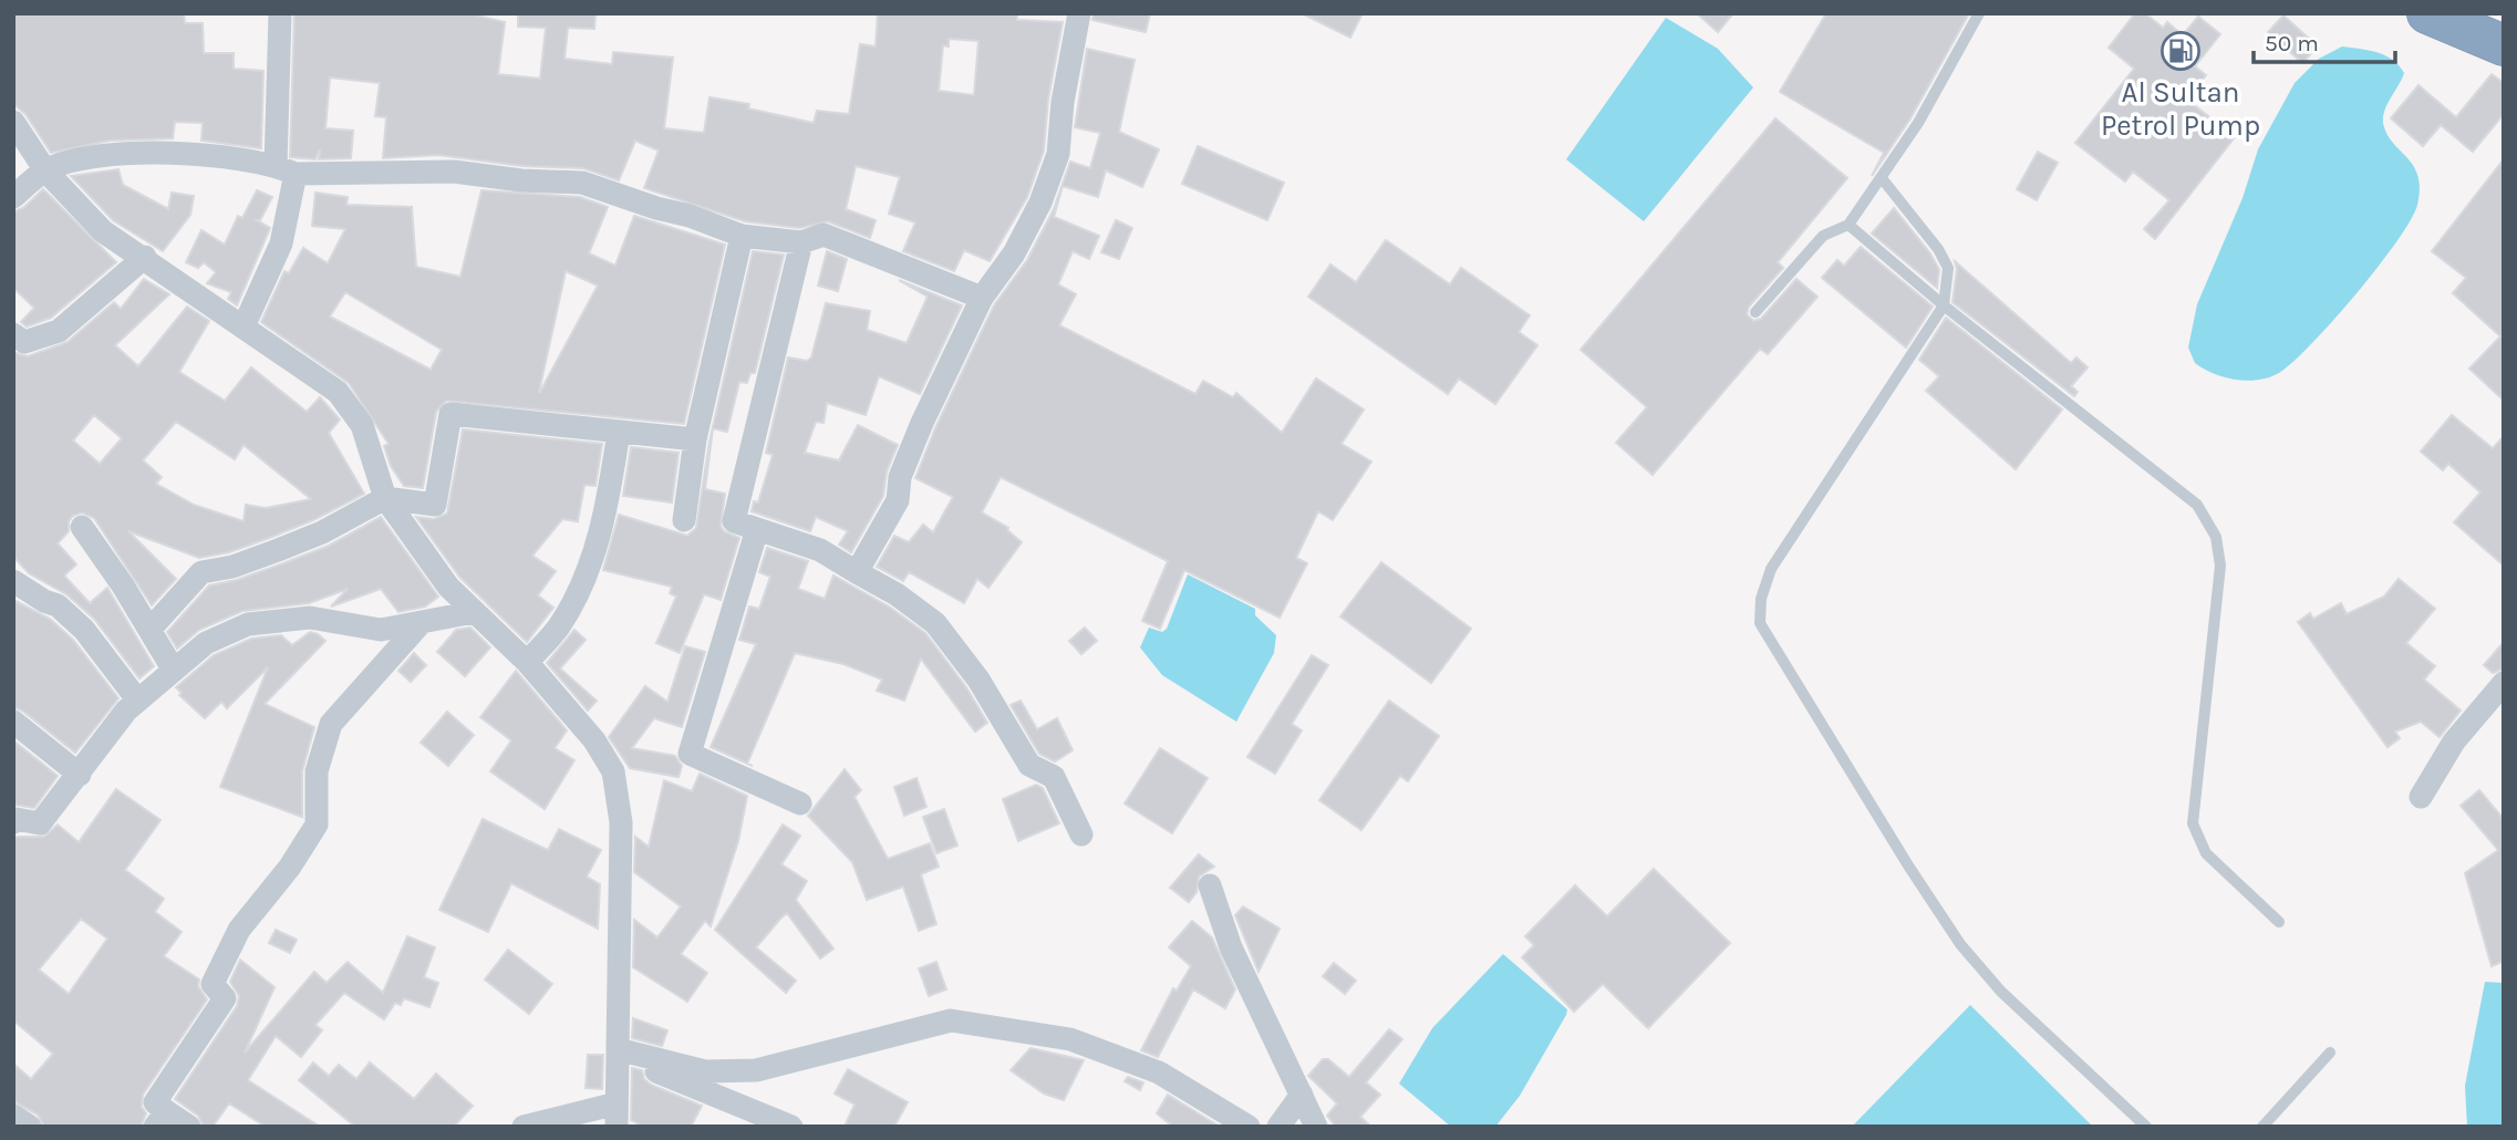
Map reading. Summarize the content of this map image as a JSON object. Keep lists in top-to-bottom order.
{
  "places": {
    "fuel station": ["Al Sultan Petrol Pump"]
  },
  "scale_bar": "50 m"
}
